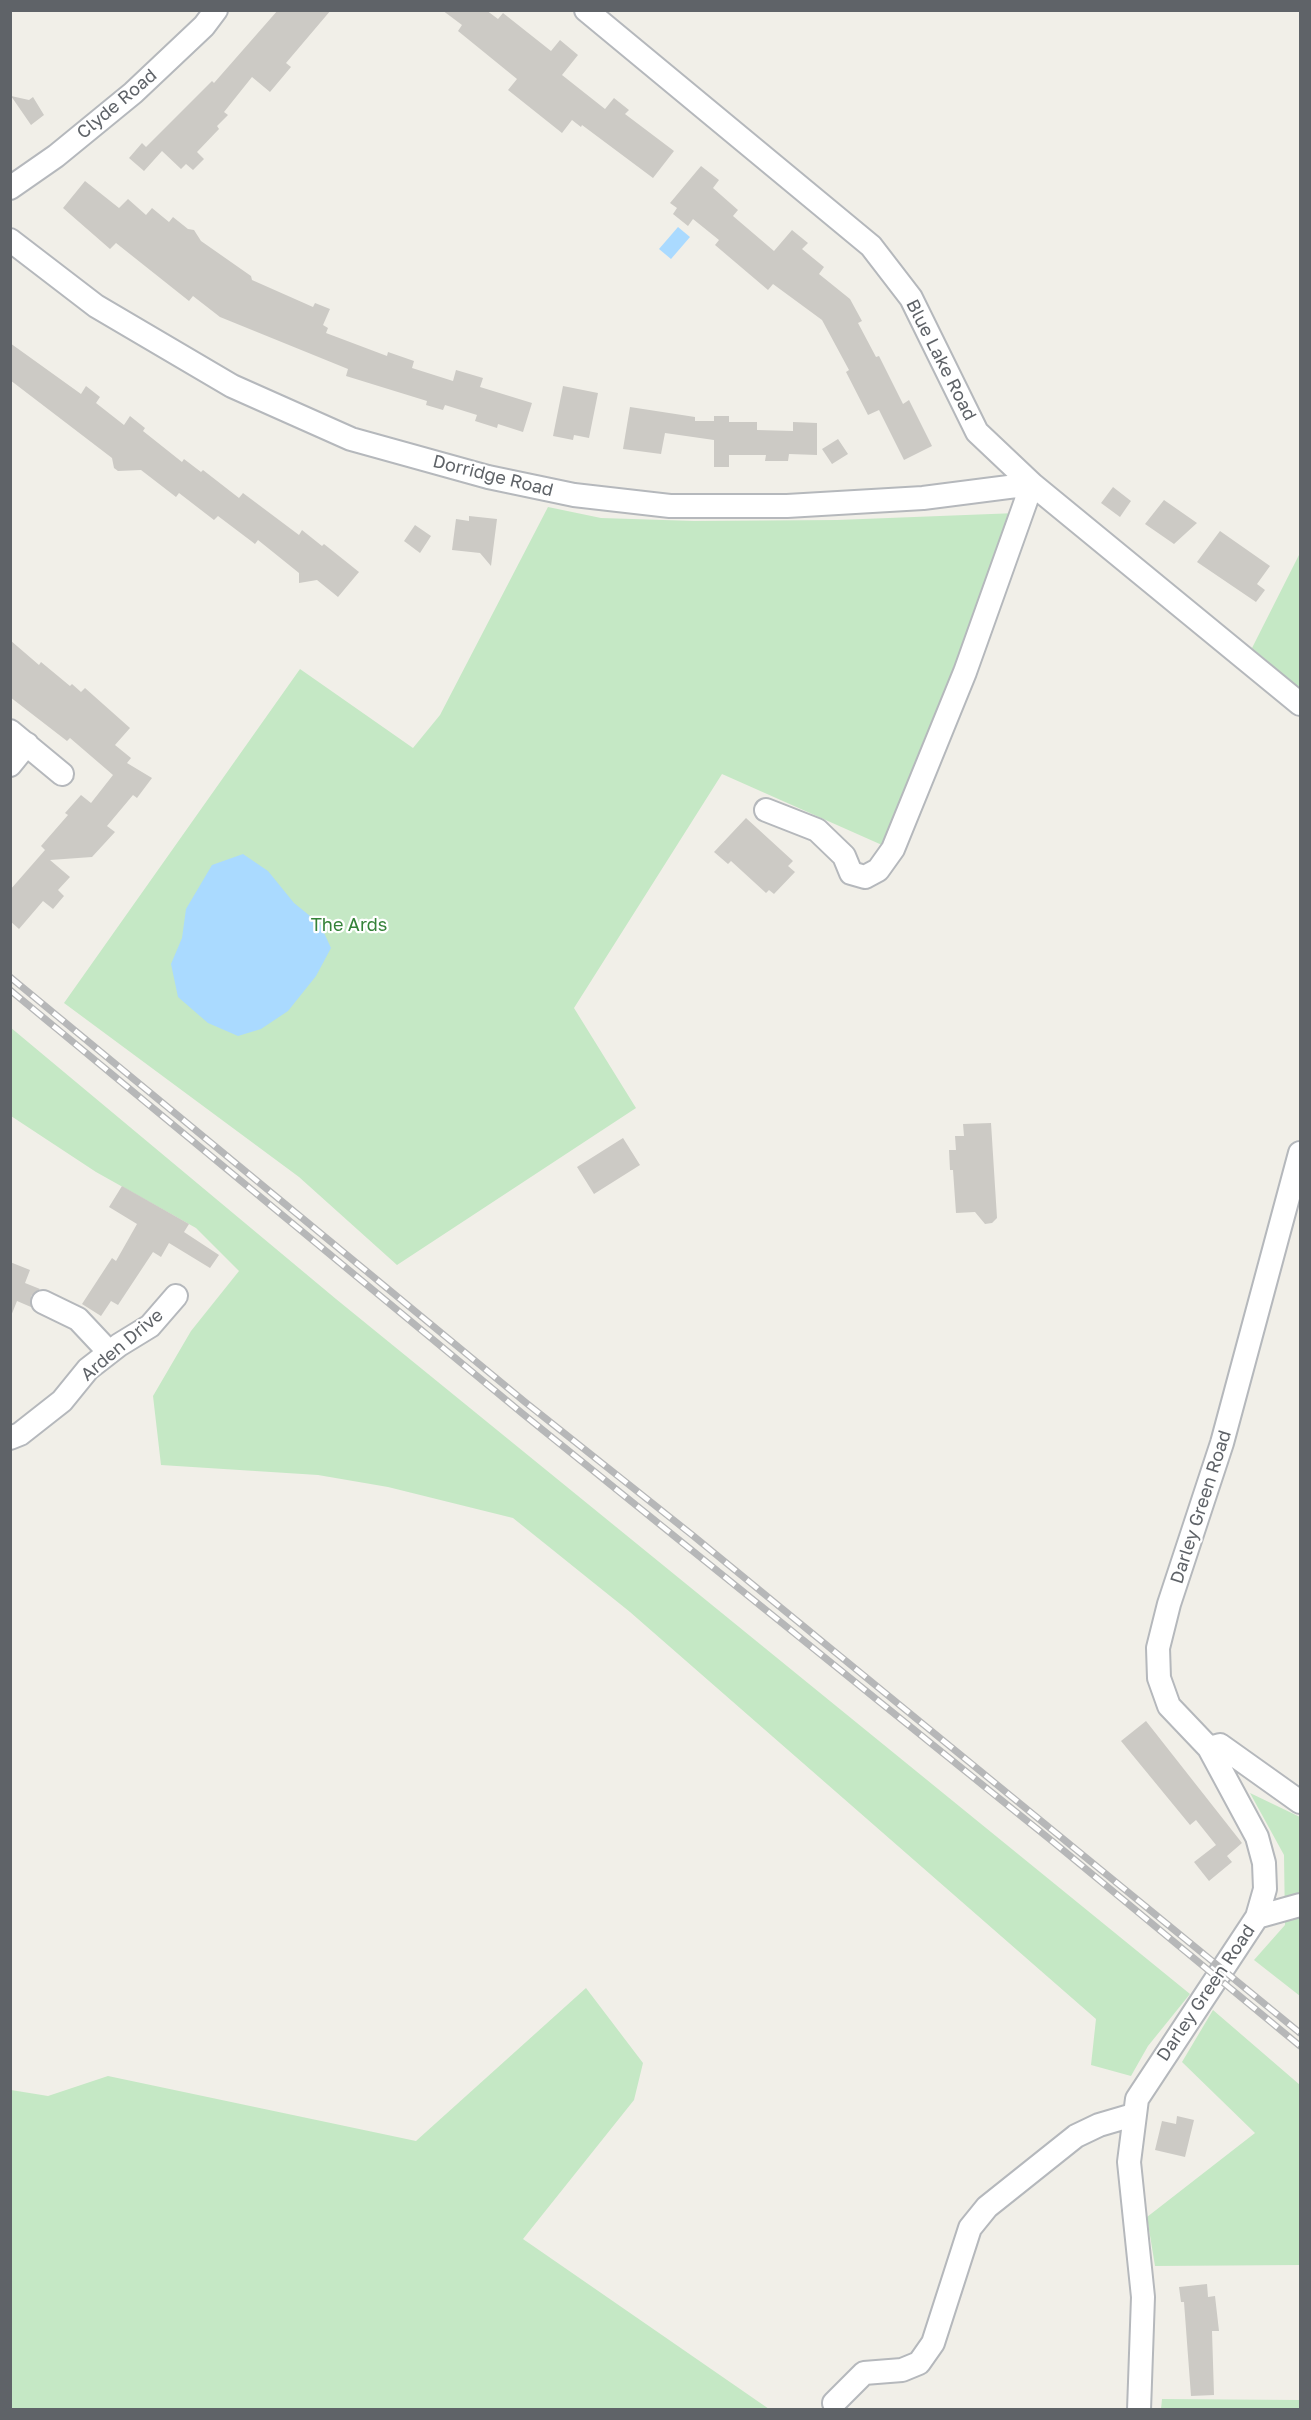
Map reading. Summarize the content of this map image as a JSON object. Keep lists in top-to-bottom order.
{
  "streets": {
    "street": [
      "Clyde Road",
      "Blue Lake Road",
      "Dorridge Road",
      "Arden Drive",
      "Darley Green Road"
    ]
  },
  "crossings": [
    ["Blue Lake Road", "Dorridge Road"]
  ],
  "parks": ["The Ards"]
}
